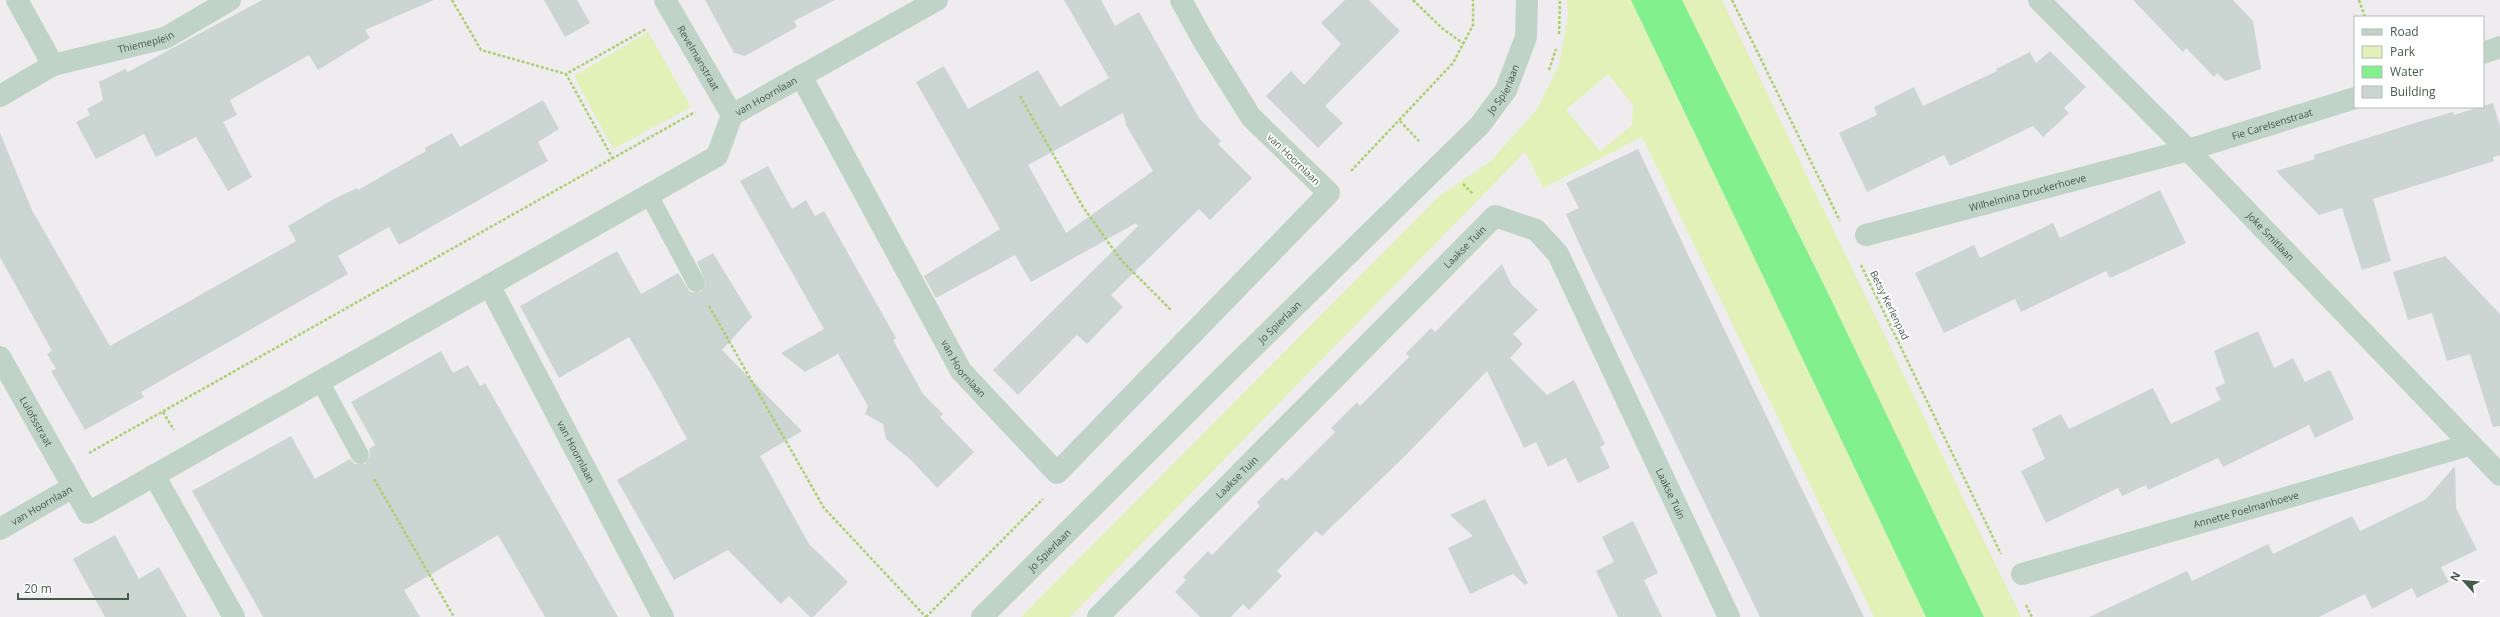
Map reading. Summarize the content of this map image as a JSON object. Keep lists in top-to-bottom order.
{
  "streets": {
    "street": [
      "Thiemeplein",
      "Revelmanstraat",
      "Jo Spierlaan",
      "van Hoornlaan",
      "Fie Carelsenstraat",
      "Wilhelmina Druckerhoeve",
      "Joke Smitlaan",
      "Laakse Tuin",
      "Lulofsstraat",
      "Annette Poelmanhoeve"
    ],
    "path": ["Betsy Kerlenpad"]
  },
  "crossings": [
    ["Revelmanstraat", "van Hoornlaan"],
    ["van Hoornlaan", "Lulofsstraat"],
    ["Fie Carelsenstraat", "Wilhelmina Druckerhoeve"],
    ["Fie Carelsenstraat", "Joke Smitlaan"],
    ["Wilhelmina Druckerhoeve", "Joke Smitlaan"],
    ["Joke Smitlaan", "Annette Poelmanhoeve"]
  ],
  "legend": [
    "Road",
    "Park",
    "Water",
    "Building"
  ],
  "scale_bar": "20 m",
  "north": "top left"
}
